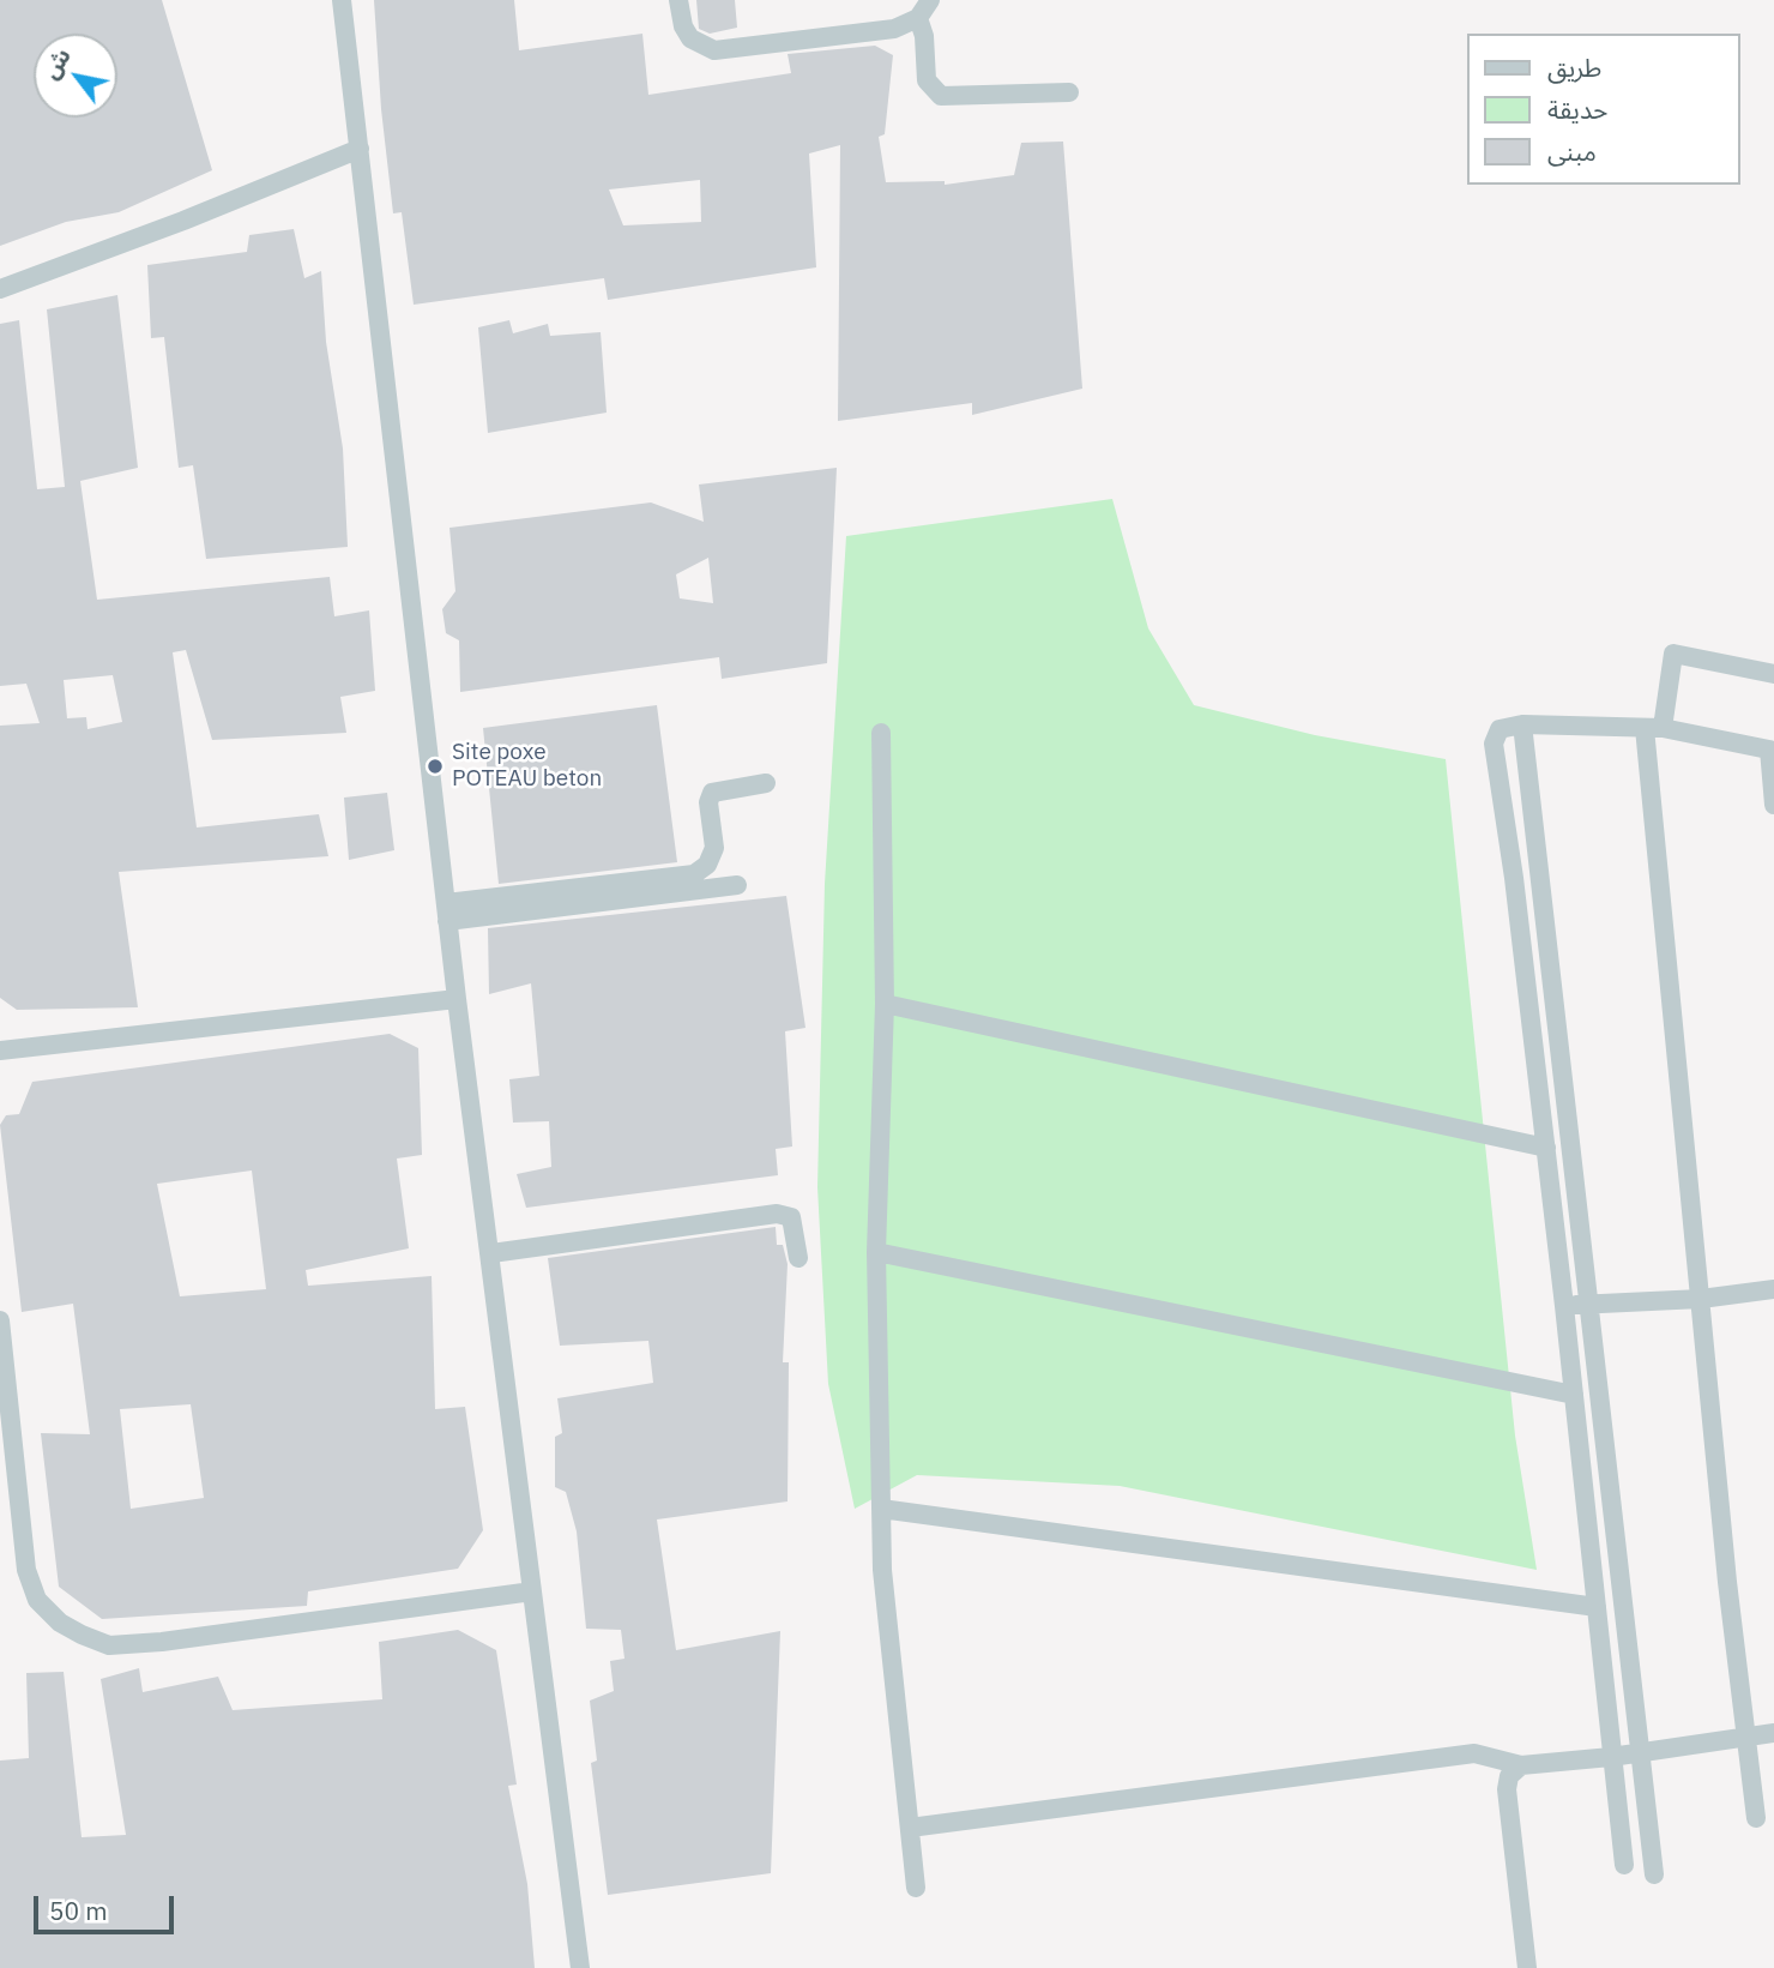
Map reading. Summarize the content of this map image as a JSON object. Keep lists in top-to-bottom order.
{
  "places": ["Site poxe POTEAU beton"],
  "legend": ["طريق", "حديقة", "مبنى"],
  "scale_bar": "50 m",
  "north": "top left"
}
